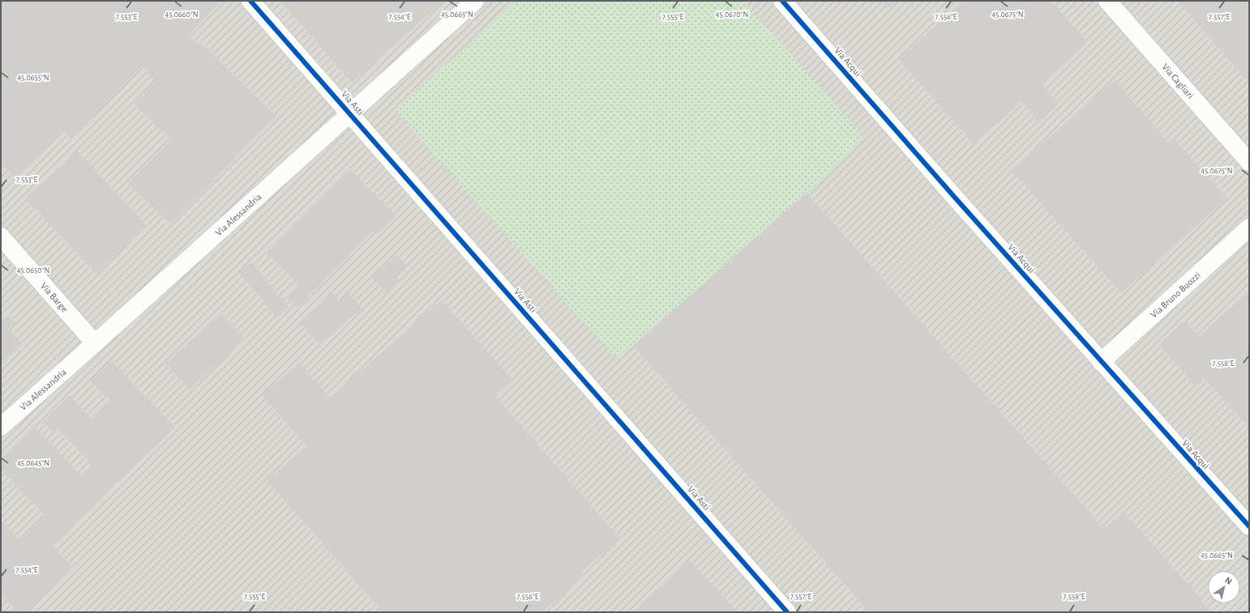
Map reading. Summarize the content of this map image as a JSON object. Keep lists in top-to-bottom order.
{
  "streets": {
    "street": [
      "Via Acqui",
      "Via Cagliari",
      "Via Asti",
      "Via Alessandria",
      "Via Bruno Buozzi",
      "Via Barge"
    ]
  },
  "crossings": [
    ["Via Acqui", "Via Bruno Buozzi"],
    ["Via Asti", "Via Alessandria"],
    ["Via Alessandria", "Via Barge"]
  ],
  "north": "top right",
  "coordinates": [
    "45.0660°N",
    "45.0665°N",
    "45.0670°N",
    "45.0675°N",
    "7.553°E",
    "7.554°E",
    "7.555°E",
    "7.556°E",
    "7.557°E",
    "45.0655°N",
    "45.0650°N",
    "7.558°E",
    "45.0645°N"
  ]
}
